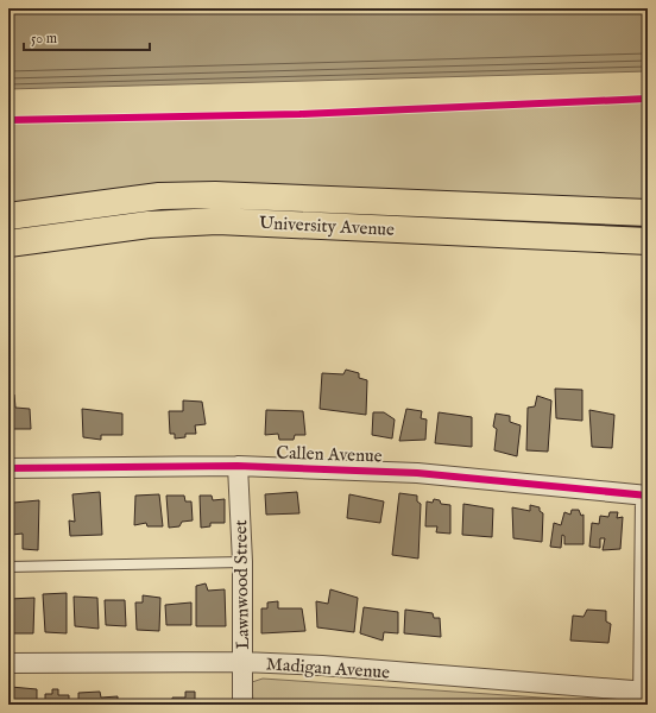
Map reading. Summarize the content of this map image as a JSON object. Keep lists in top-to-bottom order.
{
  "streets": {
    "main road": ["University Avenue"],
    "street": ["Callen Avenue", "Lawnwood Street", "Madigan Avenue"]
  },
  "crossings": [
    ["Callen Avenue", "Lawnwood Street"],
    ["Lawnwood Street", "Madigan Avenue"]
  ],
  "scale_bar": "50 m"
}
